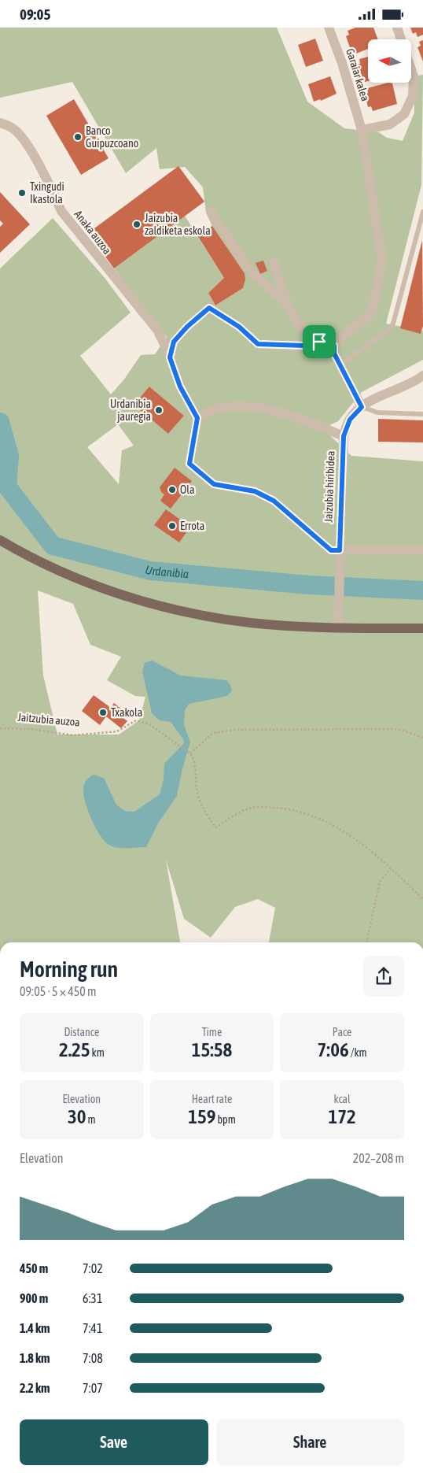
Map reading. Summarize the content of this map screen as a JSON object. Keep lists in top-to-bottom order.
{
  "streets": {
    "street": ["Garaiar kalea", "Anaka auzoa", "Jaizubia hiribidea"],
    "path": ["Jaitzubia auzoa"]
  },
  "water": ["Urdanibia"],
  "places": [
    "Banco Guipuzcoano",
    "Txingudi Ikastola",
    "Jaizubia zaldiketa eskola",
    "Urdanibia jauregia",
    "Ola",
    "Errota",
    "Txakola"
  ],
  "north": "left",
  "page": {
    "status": "09:05",
    "heading": ["Morning run", "09:05 · 5 × 450 m"],
    "stats": [
      ["Distance", "2.25 km"],
      ["Time", "15:58"],
      ["Pace", "7:06 /km"],
      ["Elevation", "30 m"],
      ["Heart rate", "159 bpm"],
      ["kcal", "172"]
    ],
    "chart": ["Elevation", "202–208 m"],
    "list": [
      {
        "name": "450 m",
        "note": "7:02"
      },
      {
        "name": "900 m",
        "note": "6:31"
      },
      {
        "name": "1.4 km",
        "note": "7:41"
      },
      {
        "name": "1.8 km",
        "note": "7:08"
      },
      {
        "name": "2.2 km",
        "note": "7:07"
      }
    ],
    "buttons": ["Save", "Share"]
  }
}
